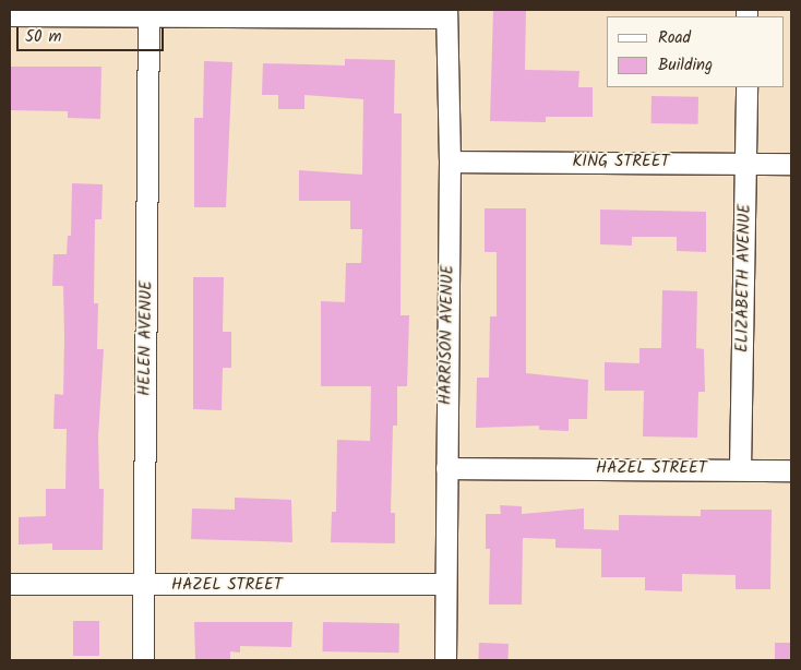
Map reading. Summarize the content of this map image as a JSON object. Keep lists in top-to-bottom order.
{
  "streets": {
    "street": [
      "KING STREET",
      "ELIZABETH AVENUE",
      "HARRISON AVENUE",
      "HELEN AVENUE",
      "HAZEL STREET"
    ]
  },
  "crossings": [
    ["KING STREET", "ELIZABETH AVENUE"],
    ["KING STREET", "HARRISON AVENUE"],
    ["ELIZABETH AVENUE", "HAZEL STREET"],
    ["HARRISON AVENUE", "HAZEL STREET"],
    ["HELEN AVENUE", "HAZEL STREET"]
  ],
  "legend": ["Road", "Building"],
  "scale_bar": "50 m"
}
